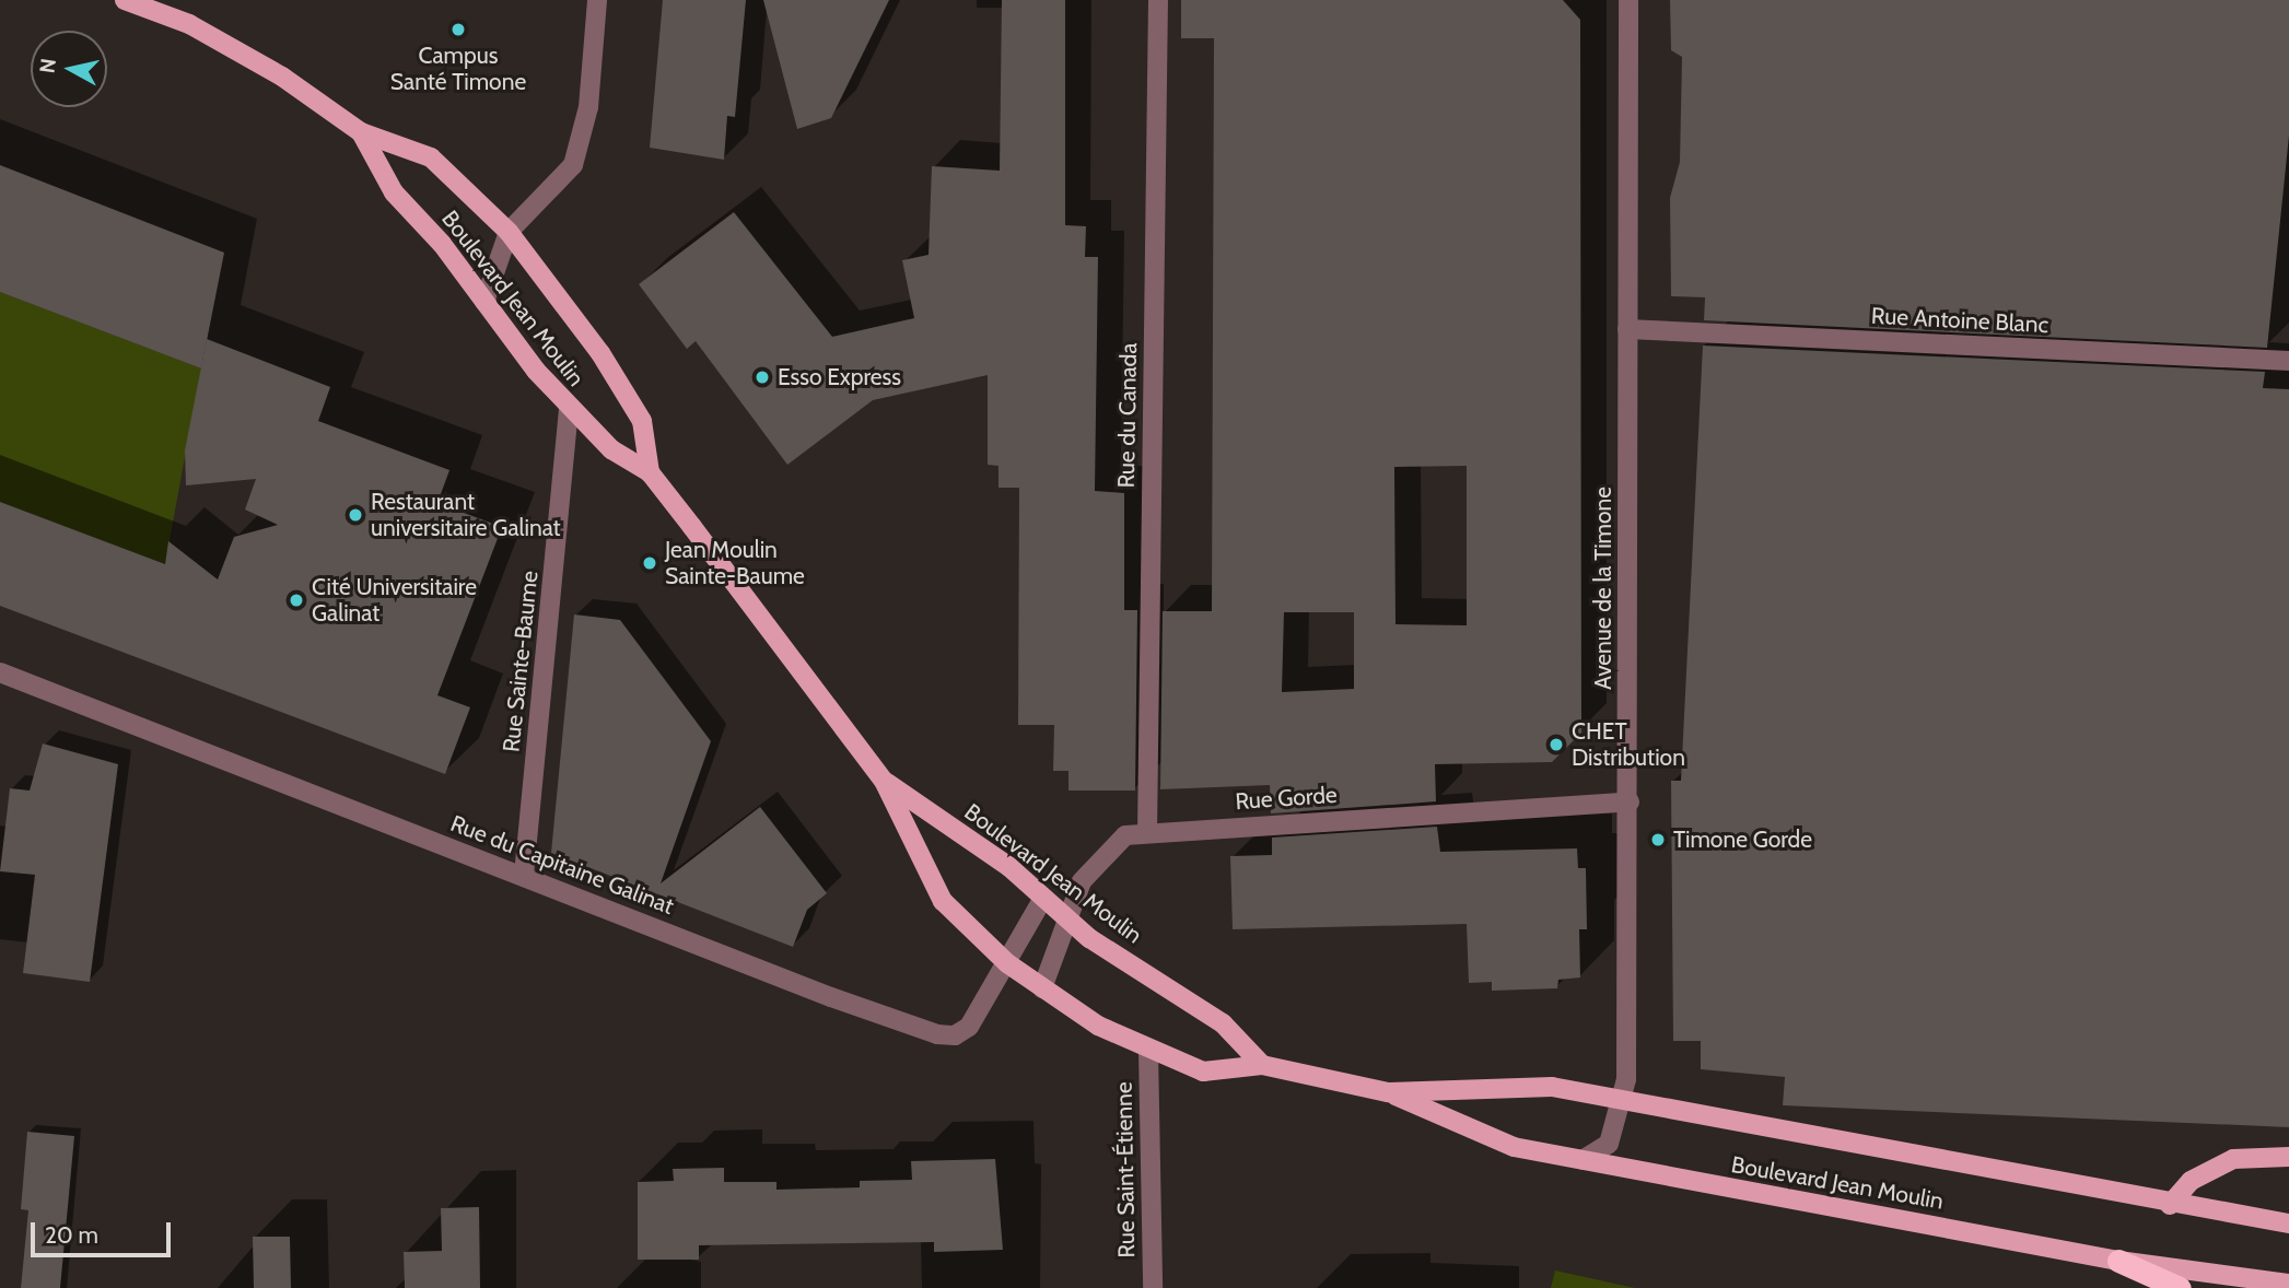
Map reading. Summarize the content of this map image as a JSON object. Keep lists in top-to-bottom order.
{
  "streets": {
    "main road": ["Boulevard Jean Moulin"],
    "street": [
      "Rue Antoine Blanc",
      "Rue du Canada",
      "Avenue de la Timone",
      "Rue Sainte-Baume",
      "Rue Gorde",
      "Rue du Capitaine Galinat",
      "Rue Saint-Étienne"
    ]
  },
  "crossings": [
    ["Boulevard Jean Moulin", "Avenue de la Timone"],
    ["Boulevard Jean Moulin", "Rue Sainte-Baume"],
    ["Boulevard Jean Moulin", "Rue Gorde"],
    ["Boulevard Jean Moulin", "Rue du Capitaine Galinat"],
    ["Boulevard Jean Moulin", "Rue Saint-Étienne"],
    ["Rue Antoine Blanc", "Avenue de la Timone"],
    ["Rue du Canada", "Rue Gorde"],
    ["Avenue de la Timone", "Rue Gorde"],
    ["Rue Sainte-Baume", "Rue du Capitaine Galinat"]
  ],
  "places": [
    "Campus Santé Timone",
    "Esso Express",
    "Restaurant universitaire Galinat",
    "Jean Moulin Sainte-Baume",
    "Cité Universitaire Galinat",
    "CHET Distribution",
    "Timone Gorde"
  ],
  "scale_bar": "20 m",
  "north": "left"
}
